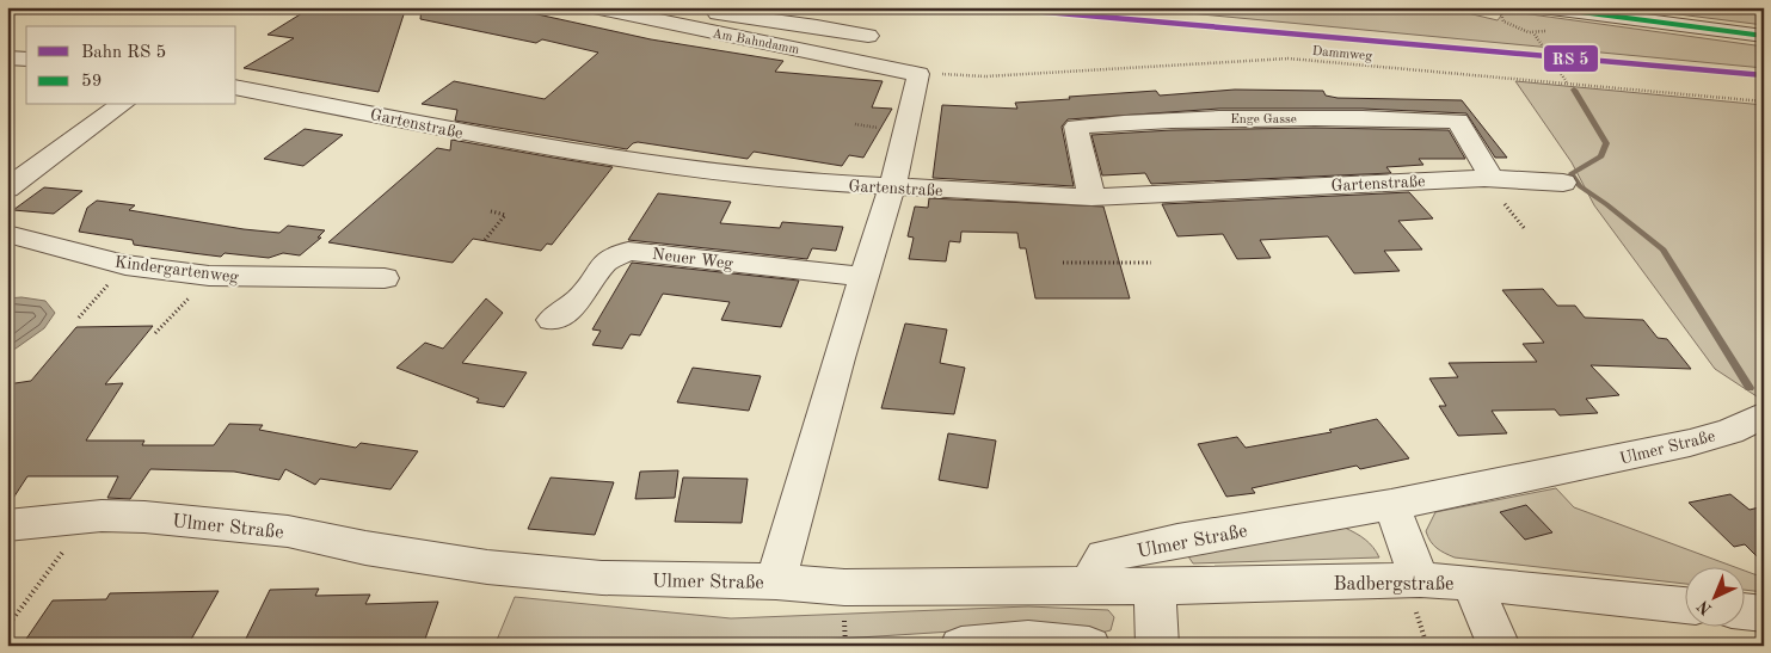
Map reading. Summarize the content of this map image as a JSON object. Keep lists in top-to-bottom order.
{
  "streets": {
    "street": [
      "Am Bahndamm",
      "Enge Gasse",
      "Gartenstraße",
      "Neuer Weg",
      "Kindergartenweg",
      "Ulmer Straße",
      "Badbergstraße"
    ],
    "path": ["Dammweg"]
  },
  "crossings": [
    ["Am Bahndamm", "Dammweg"],
    ["Enge Gasse", "Gartenstraße"],
    ["Ulmer Straße", "Badbergstraße"]
  ],
  "lines": ["transit line 59"],
  "legend": ["Bahn RS 5", "59"],
  "north": "bottom left"
}
